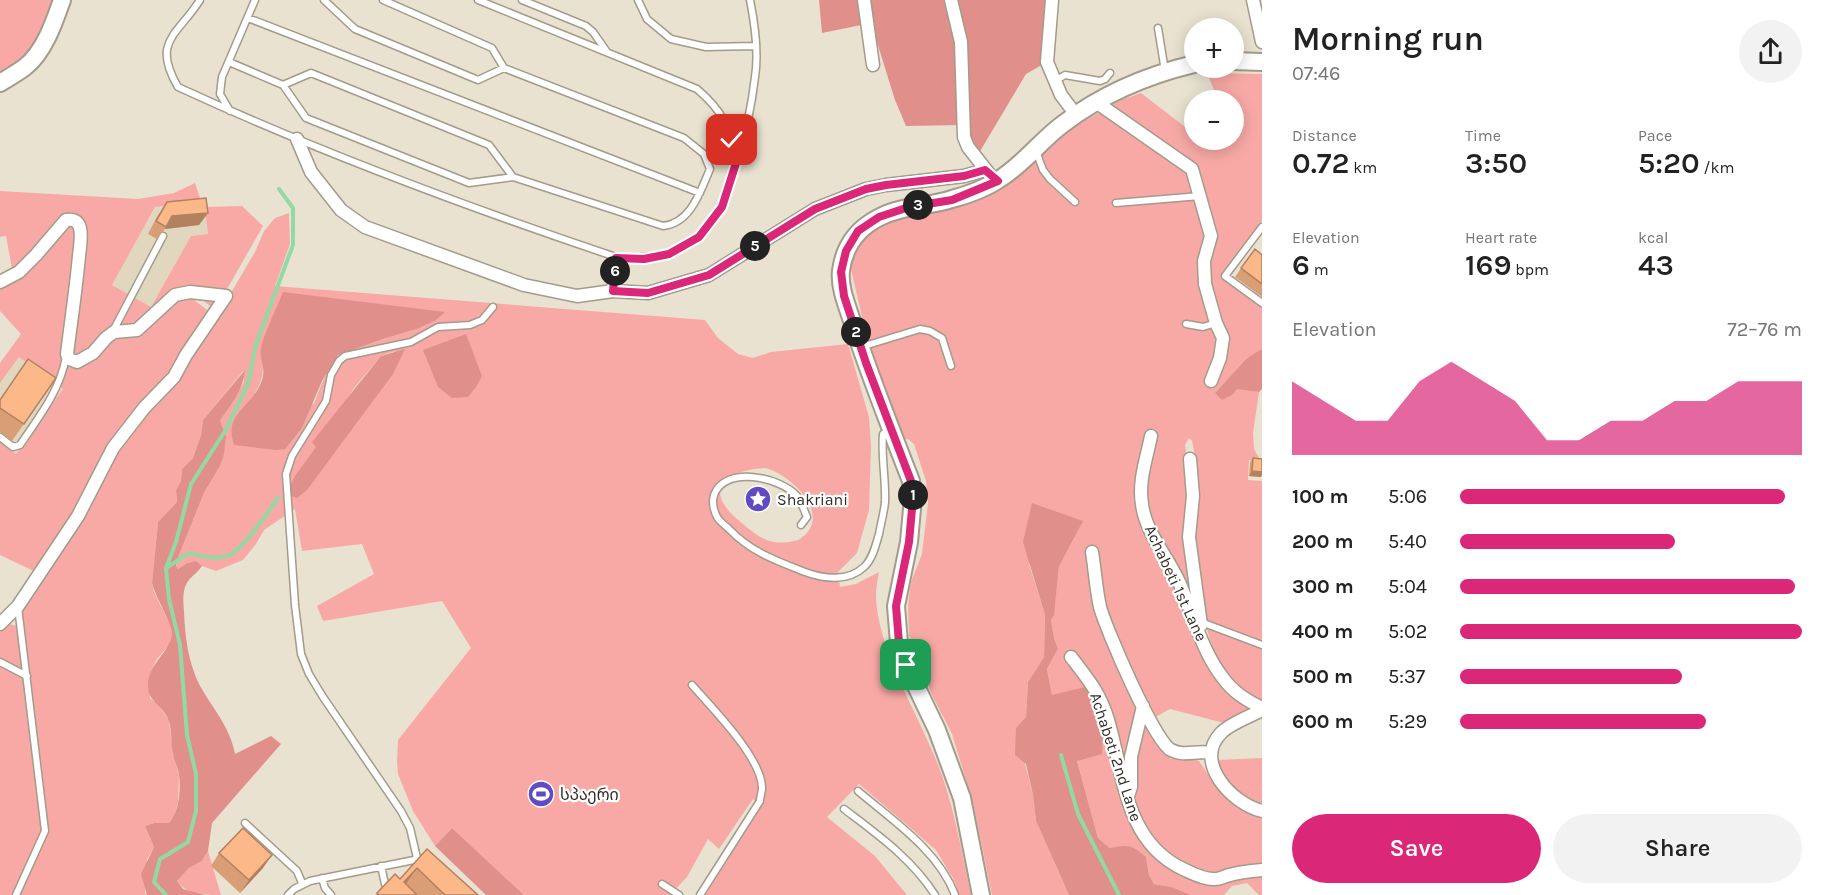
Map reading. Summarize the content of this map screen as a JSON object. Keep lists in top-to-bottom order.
{
  "streets": {
    "street": ["Achabeti 1st Lane", "Achabeti 2nd Lane"]
  },
  "places": {
    "place": ["Shakriani"],
    "sports": ["სპაერი"]
  },
  "page": {
    "heading": ["Morning run", "07:46"],
    "map_buttons": ["+", "−"],
    "stats": [
      ["Distance", "0.72 km"],
      ["Time", "3:50"],
      ["Pace", "5:20 /km"],
      ["Elevation", "6 m"],
      ["Heart rate", "169 bpm"],
      ["kcal", "43"]
    ],
    "pins": [
      "3",
      "5",
      "6",
      "2",
      "1"
    ],
    "chart": ["Elevation", "72–76 m"],
    "list": [
      {
        "name": "100 m",
        "note": "5:06"
      },
      {
        "name": "200 m",
        "note": "5:40"
      },
      {
        "name": "300 m",
        "note": "5:04"
      },
      {
        "name": "400 m",
        "note": "5:02"
      },
      {
        "name": "500 m",
        "note": "5:37"
      },
      {
        "name": "600 m",
        "note": "5:29"
      }
    ],
    "buttons": ["Save", "Share"]
  }
}
